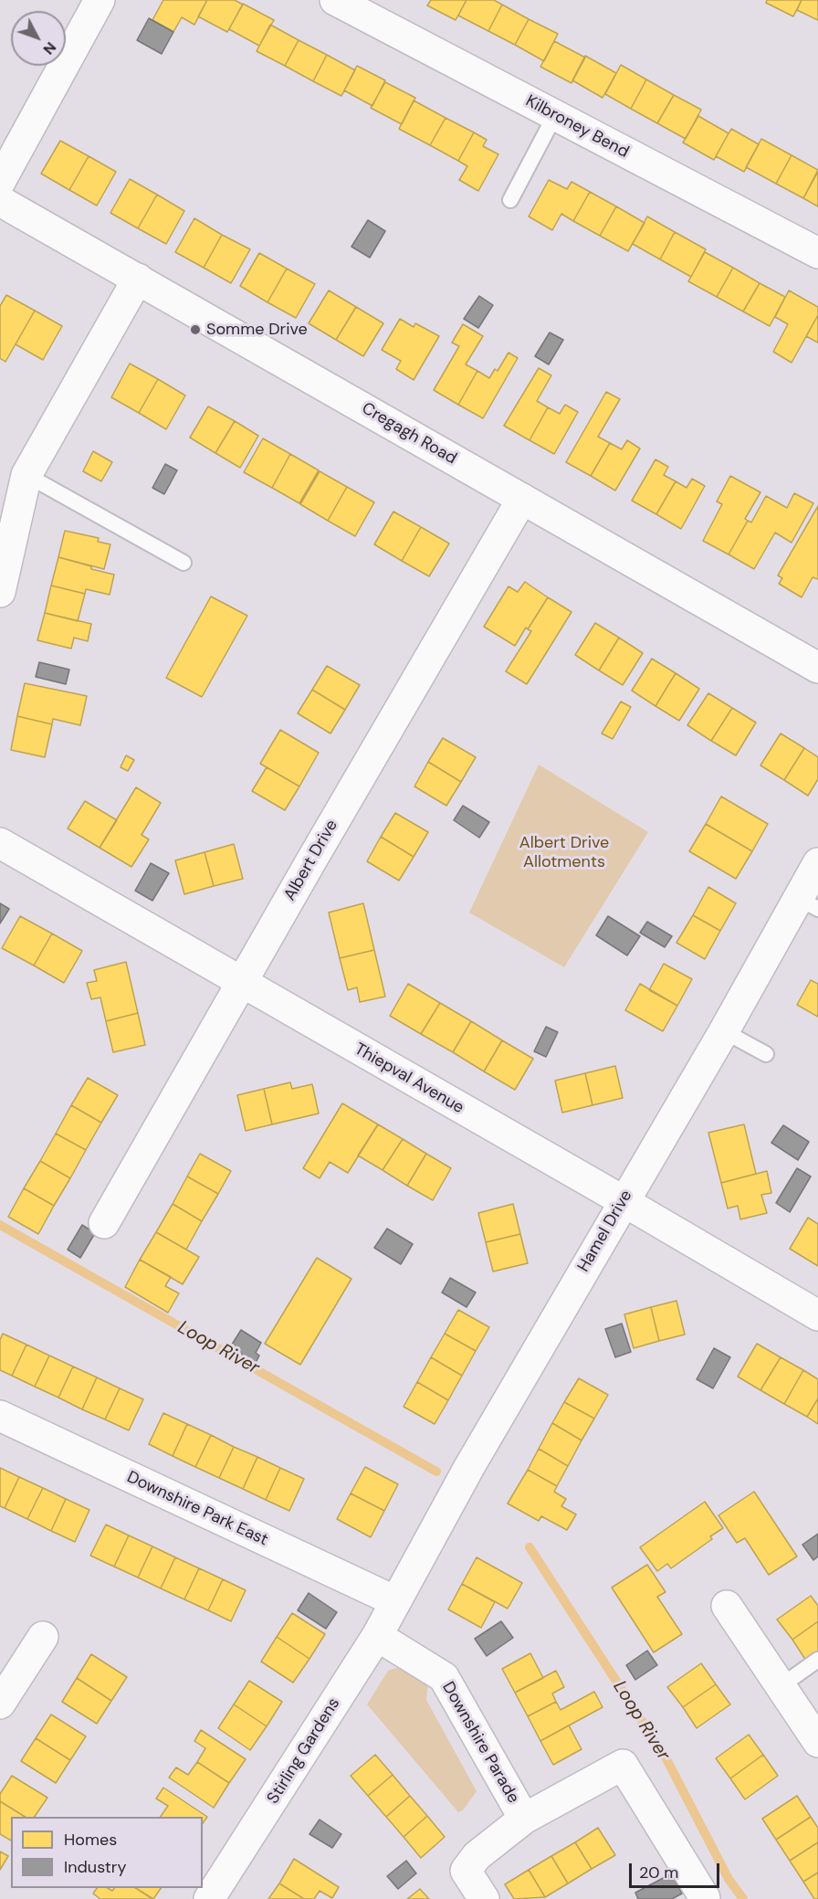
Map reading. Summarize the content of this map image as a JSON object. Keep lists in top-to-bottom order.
{
  "streets": {
    "street": [
      "Kilbroney Bend",
      "Cregagh Road",
      "Albert Drive",
      "Thiepval Avenue",
      "Hamel Drive",
      "Downshire Park East",
      "Downshire Parade",
      "Stirling Gardens"
    ]
  },
  "crossings": [
    ["Cregagh Road", "Albert Drive"],
    ["Albert Drive", "Thiepval Avenue"],
    ["Thiepval Avenue", "Hamel Drive"],
    ["Hamel Drive", "Downshire Park East"],
    ["Hamel Drive", "Stirling Gardens"],
    ["Downshire Park East", "Stirling Gardens"],
    ["Downshire Parade", "Stirling Gardens"]
  ],
  "water": ["Loop River"],
  "parks": ["Albert Drive Allotments"],
  "places": ["Somme Drive"],
  "legend": ["Homes", "Industry"],
  "scale_bar": "20 m",
  "north": "bottom right"
}
